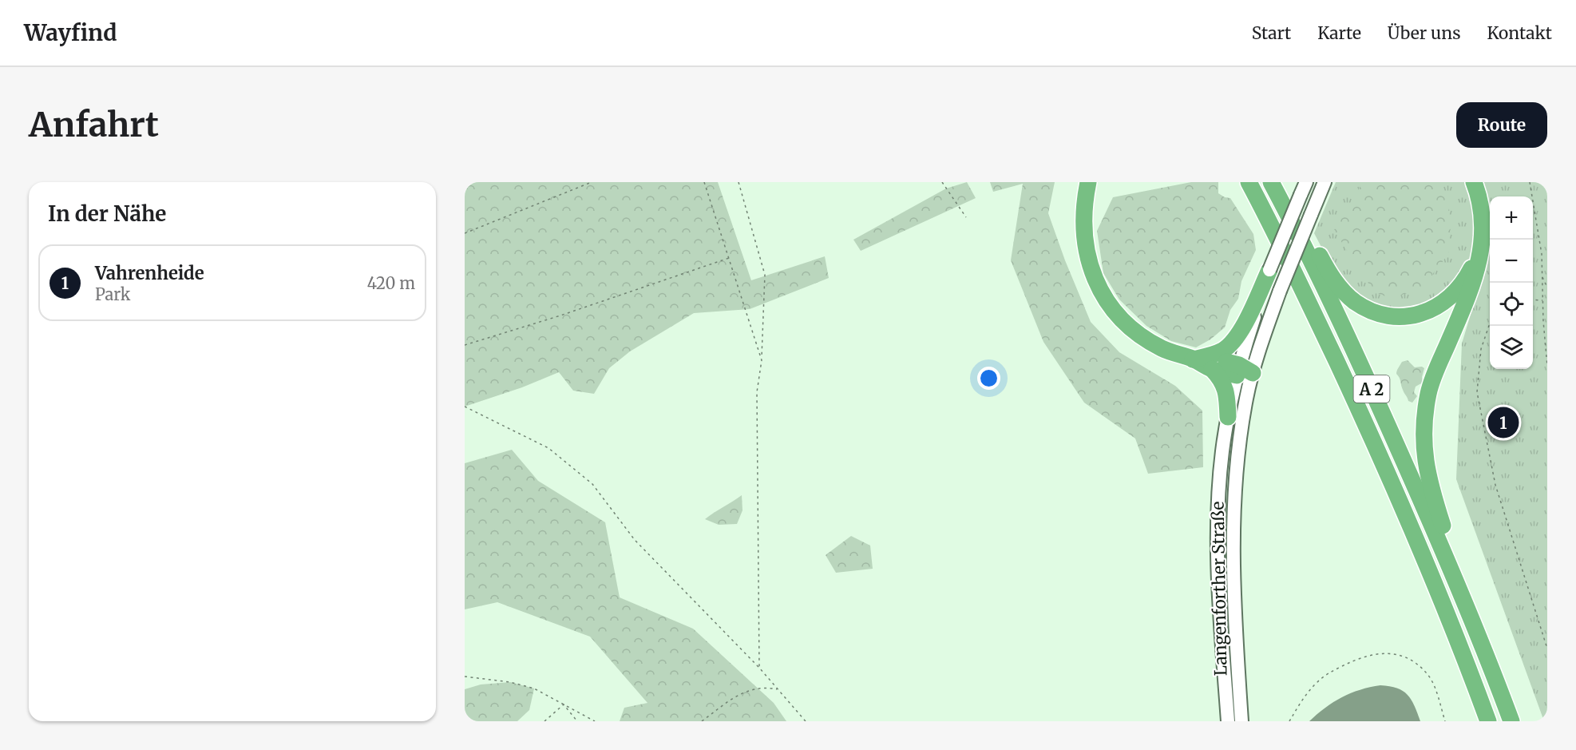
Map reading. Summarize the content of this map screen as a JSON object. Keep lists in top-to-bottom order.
{
  "streets": {
    "highway": ["A 2"],
    "main road": ["Langenforther Straße"]
  },
  "page": {
    "header": "Wayfind",
    "nav": [
      "Start",
      "Karte",
      "Über uns",
      "Kontakt"
    ],
    "buttons": "Route",
    "title": "Anfahrt",
    "heading": "In der Nähe",
    "map_buttons": ["+", "−"],
    "list": [
      {
        "mark": "1",
        "name": "Vahrenheide",
        "note": "Park",
        "value": "420 m"
      }
    ],
    "pins": "1"
  }
}
